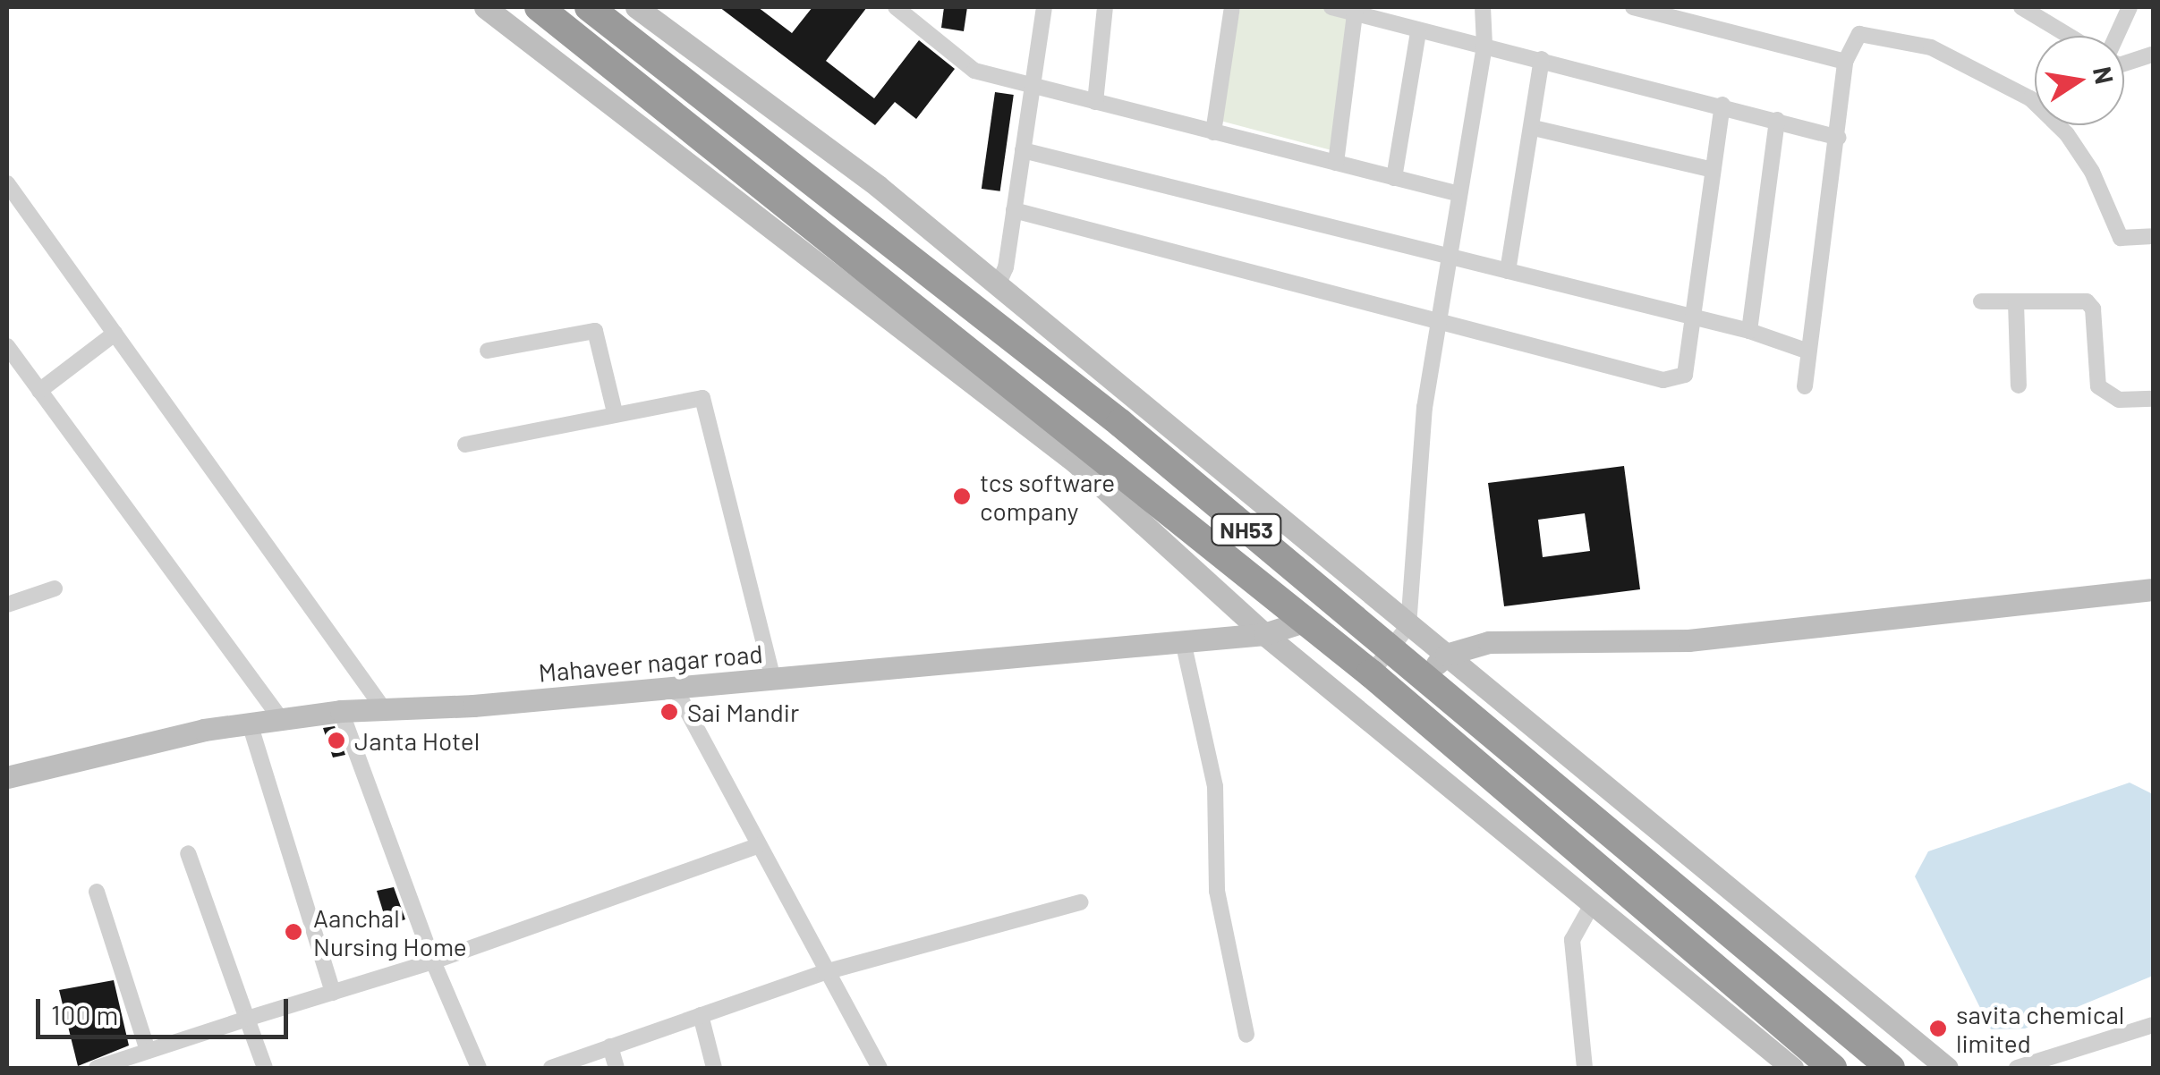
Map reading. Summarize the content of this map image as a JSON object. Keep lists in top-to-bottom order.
{
  "streets": {
    "highway": ["NH53"],
    "main road": ["Mahaveer nagar road"]
  },
  "crossings": [
    ["NH53", "Mahaveer nagar road"]
  ],
  "places": [
    "tcs software company",
    "Sai Mandir",
    "Janta Hotel",
    "Aanchal Nursing Home",
    "savita chemical limited"
  ],
  "scale_bar": "100 m",
  "north": "right"
}
